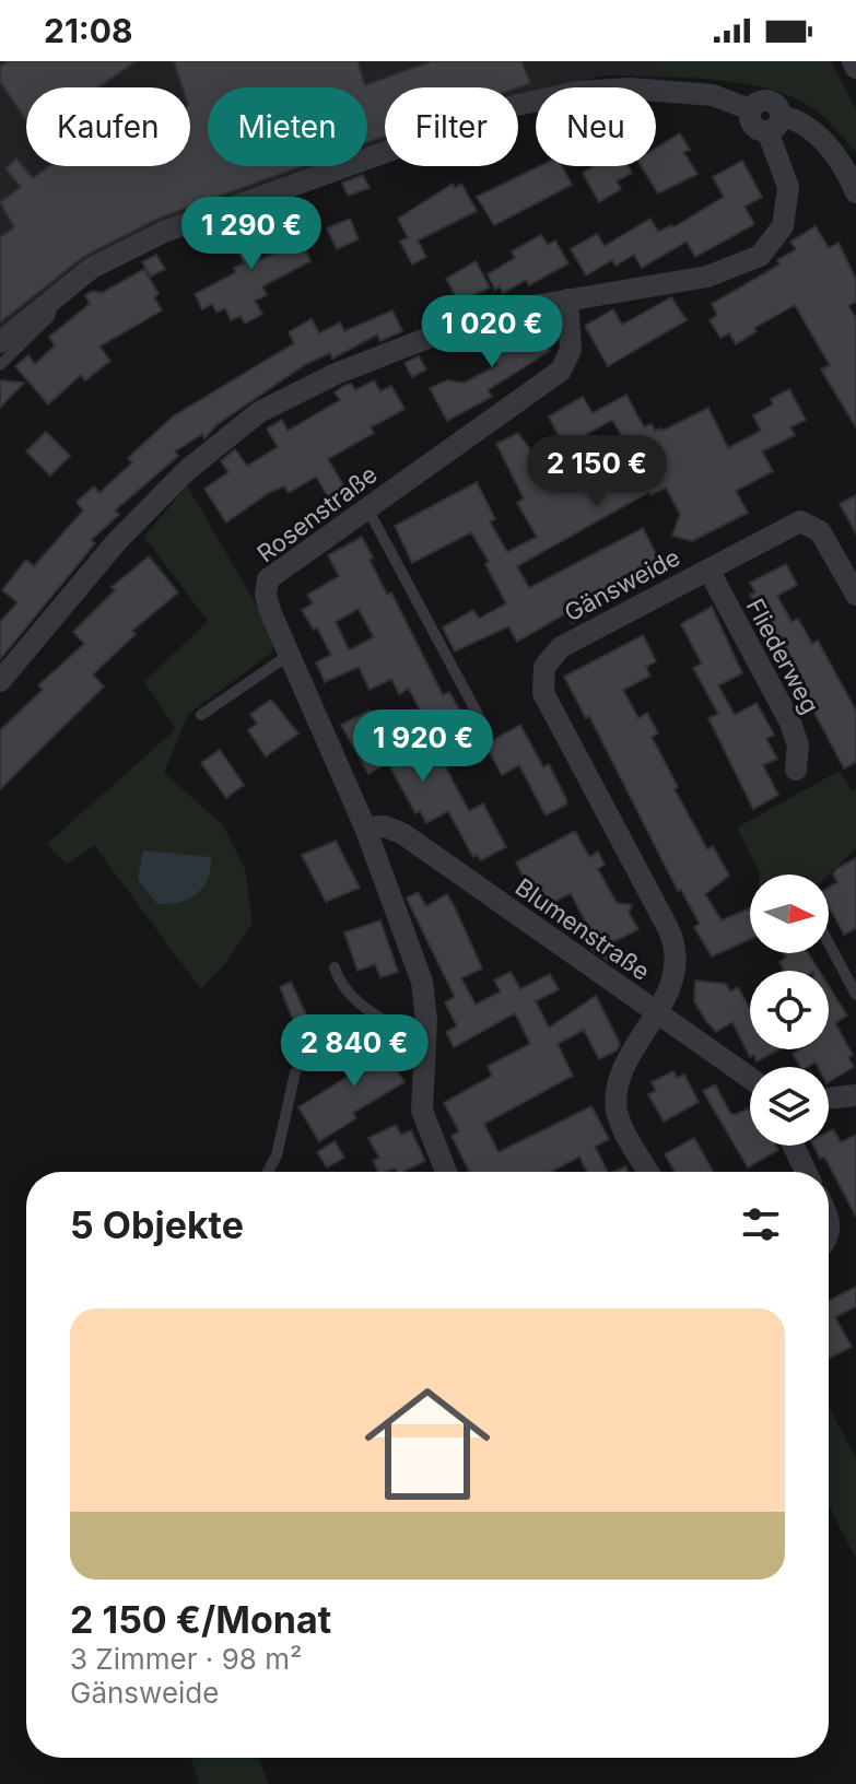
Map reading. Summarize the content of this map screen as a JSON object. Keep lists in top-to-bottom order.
{
  "streets": {
    "street": [
      "Rosenstraße",
      "Gänsweide",
      "Fliederweg",
      "Blumenstraße"
    ]
  },
  "crossings": [
    ["Rosenstraße", "Blumenstraße"],
    ["Gänsweide", "Fliederweg"],
    ["Gänsweide", "Blumenstraße"]
  ],
  "north": "right",
  "page": {
    "status": "21:08",
    "chip": [
      "Kaufen",
      "Mieten",
      "Filter",
      "Neu"
    ],
    "price": [
      "1 290 €",
      "1 020 €",
      "2 150 €",
      "1 920 €",
      "2 840 €"
    ],
    "heading": "5 Objekte",
    "list": [
      {
        "name": "2 150 €/Monat",
        "note": "3 Zimmer · 98 m² · Gänsweide"
      }
    ]
  }
}
